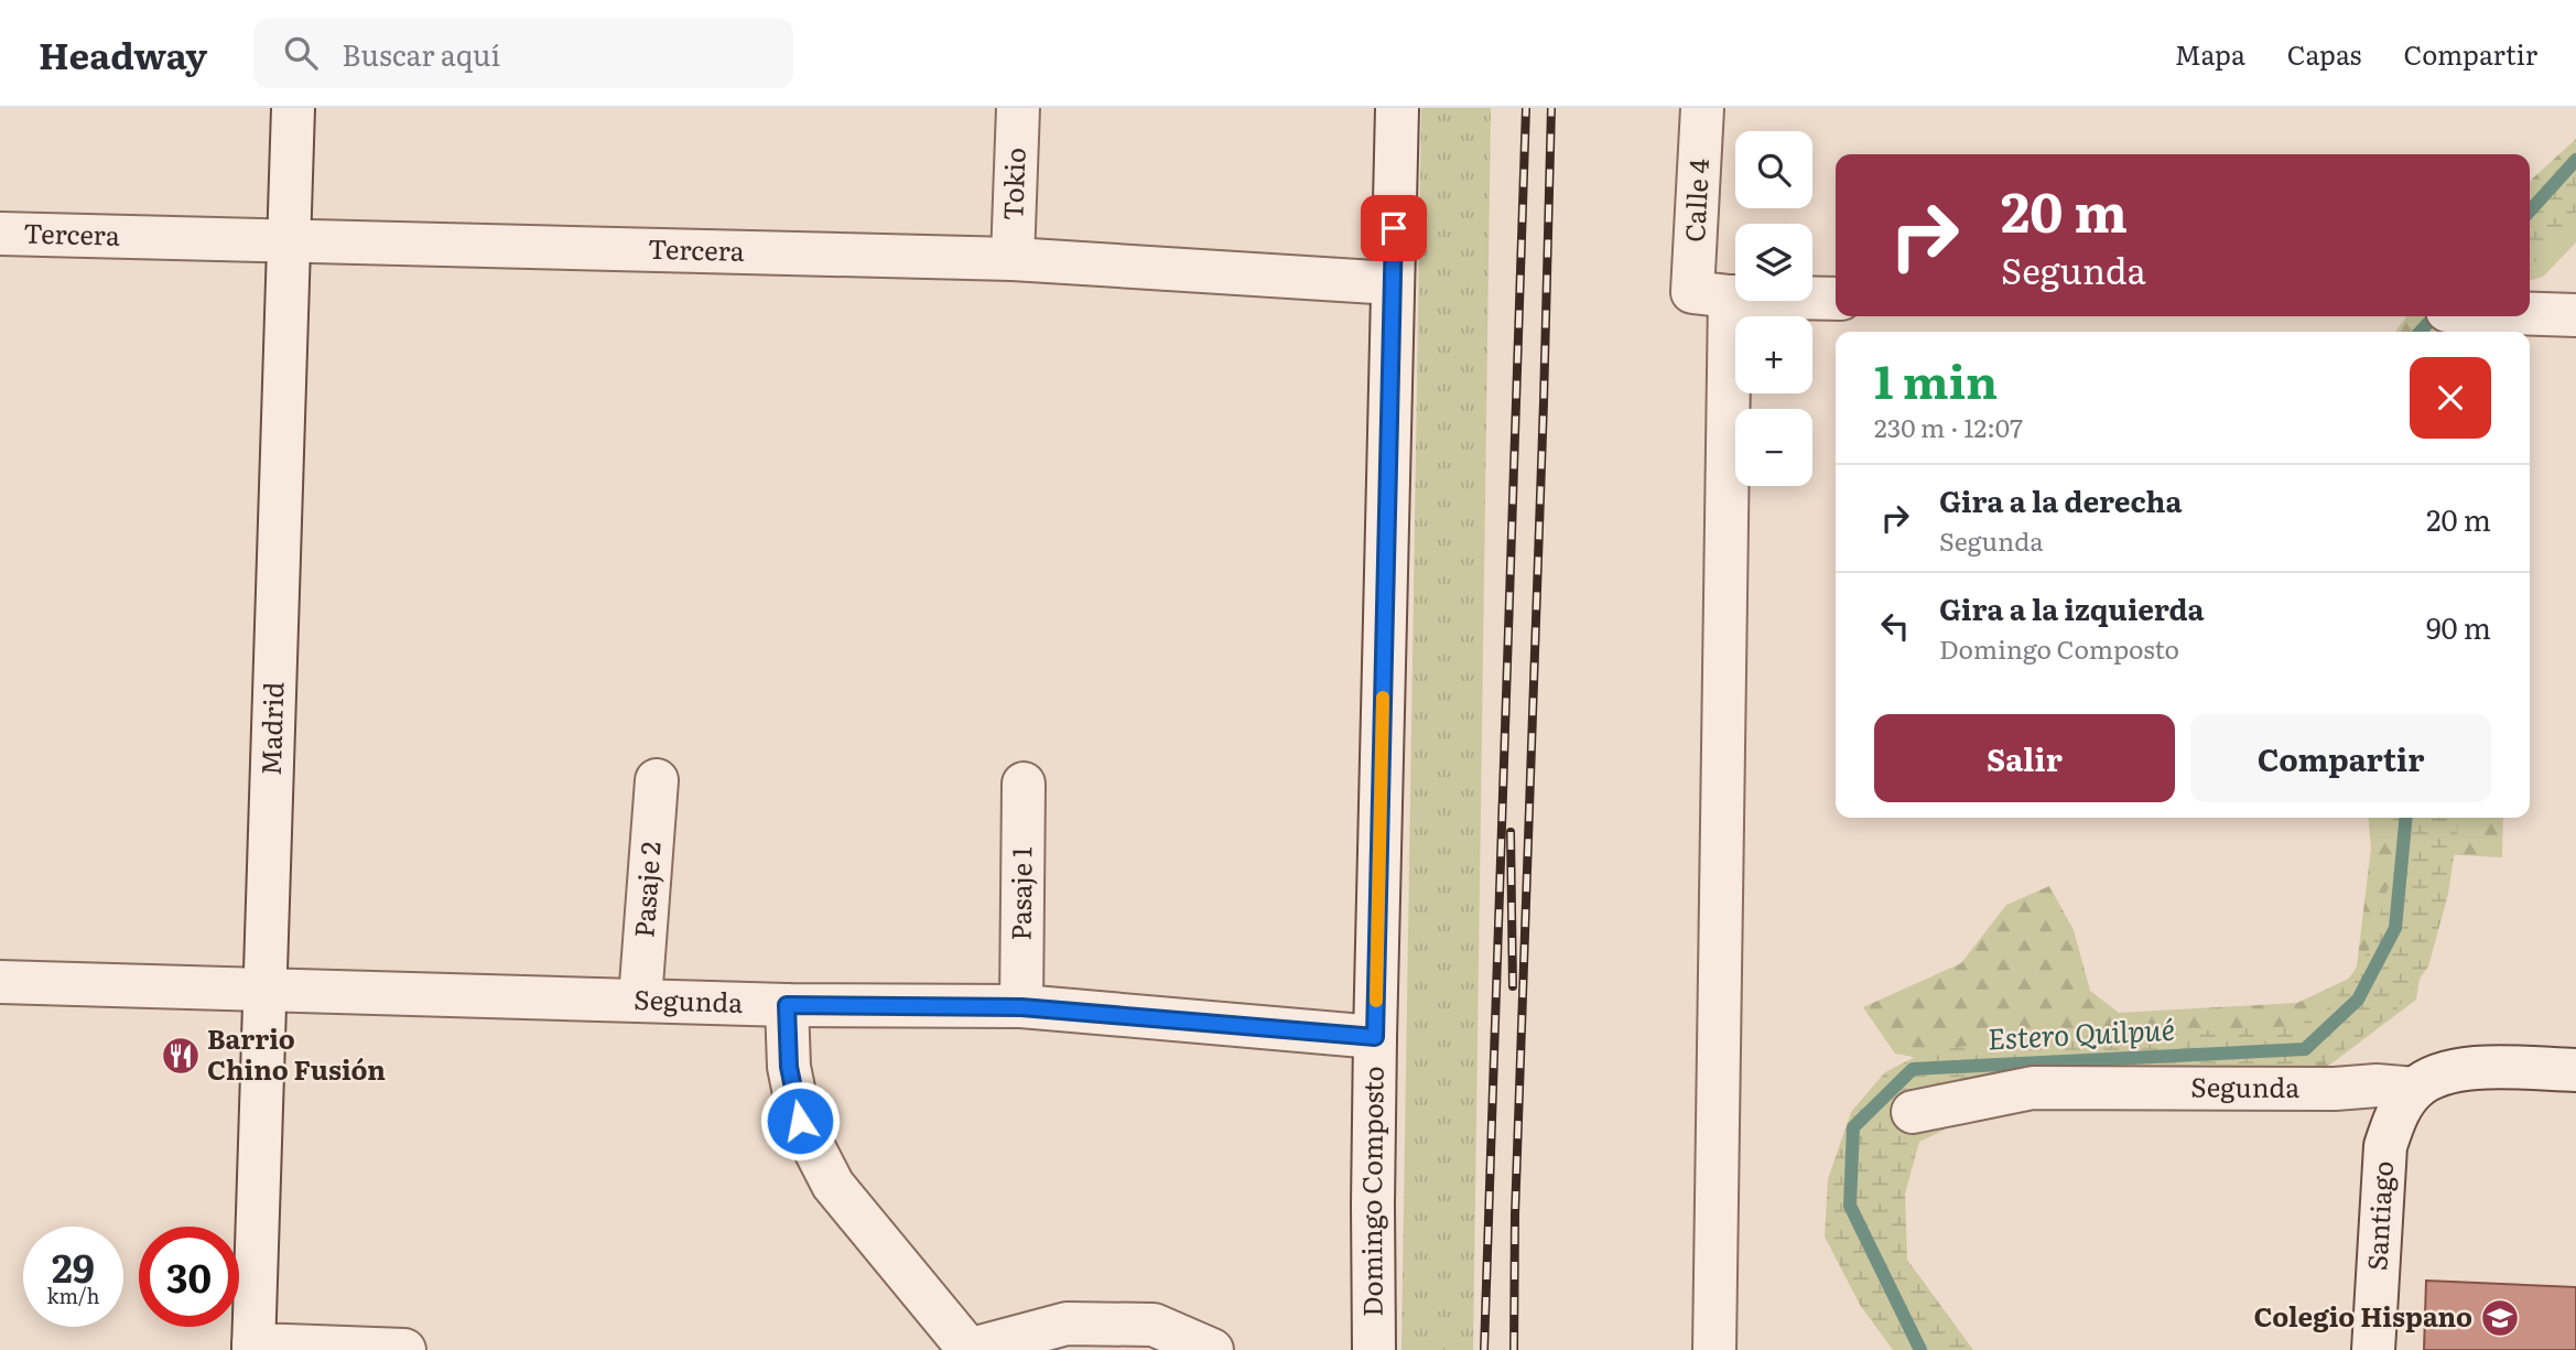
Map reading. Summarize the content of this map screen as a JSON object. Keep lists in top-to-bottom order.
{
  "streets": {
    "street": [
      "Tokio",
      "Calle 4",
      "Tercera",
      "Madrid",
      "Pasaje 2",
      "Pasaje 1",
      "Segunda",
      "Domingo Composto",
      "Santiago"
    ]
  },
  "crossings": [
    ["Tokio", "Tercera"],
    ["Tercera", "Madrid"],
    ["Tercera", "Domingo Composto"],
    ["Madrid", "Segunda"],
    ["Pasaje 2", "Segunda"],
    ["Pasaje 1", "Segunda"],
    ["Segunda", "Domingo Composto"],
    ["Segunda", "Santiago"]
  ],
  "water": ["Estero Quilpué"],
  "places": {
    "restaurant": ["Barrio Chino Fusión"],
    "school or university": ["Colegio Hispano"]
  },
  "page": {
    "header": "Headway",
    "search": "Buscar aquí",
    "nav": ["Mapa", "Capas", "Compartir"],
    "map_buttons": ["+", "−"],
    "turn": ["20 m", "Segunda"],
    "heading": ["1 min", "230 m · 12:07"],
    "list": [
      {
        "name": "Gira a la derecha",
        "note": "Segunda",
        "value": "20 m"
      },
      {
        "name": "Gira a la izquierda",
        "note": "Domingo Composto",
        "value": "90 m"
      }
    ],
    "buttons": ["Salir", "Compartir"],
    "speed": "29 km/h",
    "limit": "30"
  }
}
